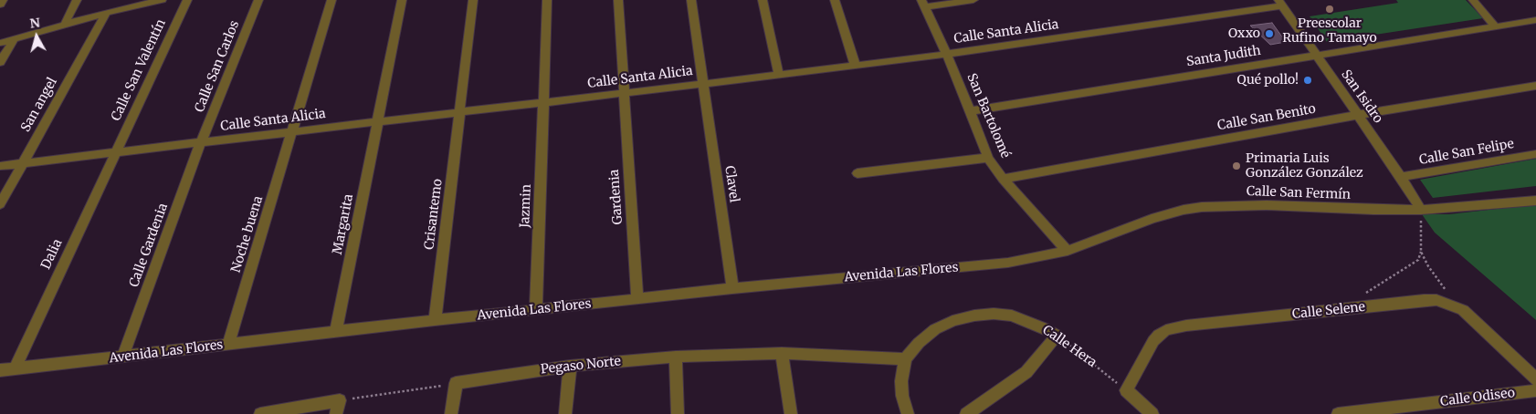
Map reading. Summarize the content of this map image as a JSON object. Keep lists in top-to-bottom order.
{
  "streets": {
    "street": [
      "Calle Santa Alicia",
      "Santa Judith",
      "Calle San Carlos",
      "Calle San Valentín",
      "San Isidro",
      "San angel",
      "San Bartolomé",
      "Calle San Benito",
      "Calle San Felipe",
      "Clavel",
      "Calle San Fermín",
      "Gardenia",
      "Jazmin",
      "Crisantemo",
      "Margarita",
      "Noche buena",
      "Calle Gardenia",
      "Dalia",
      "Avenida Las Flores",
      "Calle Selene",
      "Calle Hera",
      "Pegaso Norte",
      "Calle Odiseo"
    ]
  },
  "crossings": [
    ["Calle Santa Alicia", "Calle San Carlos"],
    ["Calle Santa Alicia", "Calle San Valentín"],
    ["Calle Santa Alicia", "San Isidro"],
    ["Calle Santa Alicia", "San angel"],
    ["Calle Santa Alicia", "San Bartolomé"],
    ["Calle Santa Alicia", "Clavel"],
    ["Calle Santa Alicia", "Gardenia"],
    ["Calle Santa Alicia", "Jazmin"],
    ["Calle Santa Alicia", "Crisantemo"],
    ["Calle Santa Alicia", "Margarita"],
    ["Calle Santa Alicia", "Noche buena"],
    ["Calle Santa Alicia", "Calle Gardenia"],
    ["Calle Santa Alicia", "Dalia"],
    ["Santa Judith", "San Isidro"],
    ["Santa Judith", "San Bartolomé"],
    ["Calle San Carlos", "Calle Gardenia"],
    ["Calle San Valentín", "Dalia"],
    ["San Isidro", "Calle San Benito"],
    ["San Isidro", "Calle San Felipe"],
    ["San Isidro", "Calle San Fermín"],
    ["San Bartolomé", "Calle San Benito"],
    ["San Bartolomé", "Calle San Fermín"],
    ["San Bartolomé", "Avenida Las Flores"],
    ["Clavel", "Avenida Las Flores"],
    ["Calle San Fermín", "Avenida Las Flores"],
    ["Gardenia", "Avenida Las Flores"],
    ["Jazmin", "Avenida Las Flores"],
    ["Crisantemo", "Avenida Las Flores"],
    ["Margarita", "Avenida Las Flores"],
    ["Noche buena", "Avenida Las Flores"],
    ["Calle Gardenia", "Avenida Las Flores"],
    ["Dalia", "Avenida Las Flores"],
    ["Calle Selene", "Calle Hera"],
    ["Calle Hera", "Pegaso Norte"]
  ],
  "places": [
    "Preescolar Rufino Tamayo",
    "Oxxo",
    "Qué pollo!",
    "Primaria Luis González González"
  ],
  "north": "top"
}
